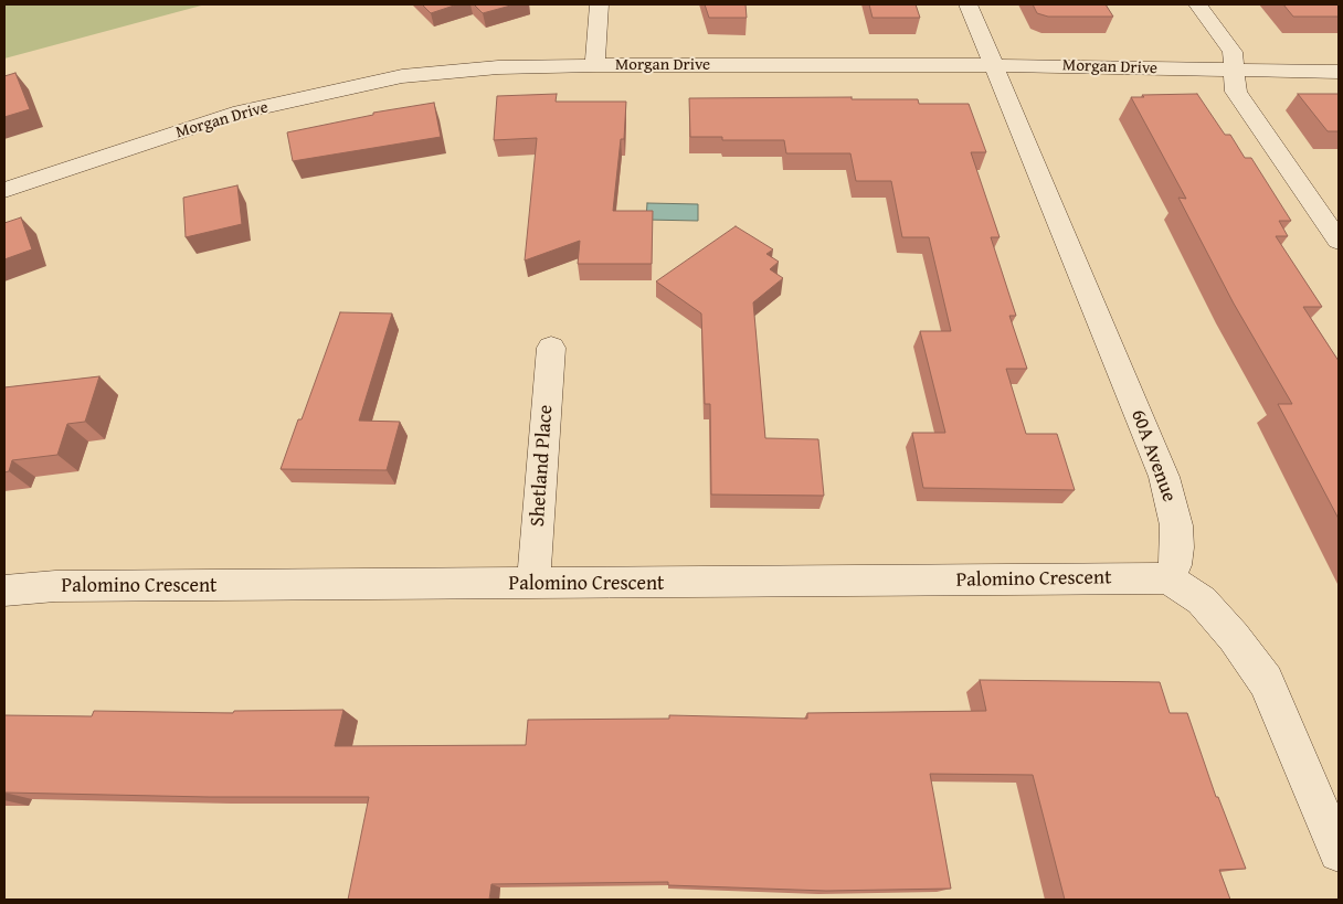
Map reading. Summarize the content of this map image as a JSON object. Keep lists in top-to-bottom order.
{
  "streets": {
    "street": [
      "Morgan Drive",
      "60A Avenue",
      "Shetland Place",
      "Palomino Crescent"
    ]
  },
  "crossings": [
    ["Morgan Drive", "60A Avenue"],
    ["60A Avenue", "Palomino Crescent"],
    ["Shetland Place", "Palomino Crescent"]
  ]
}
